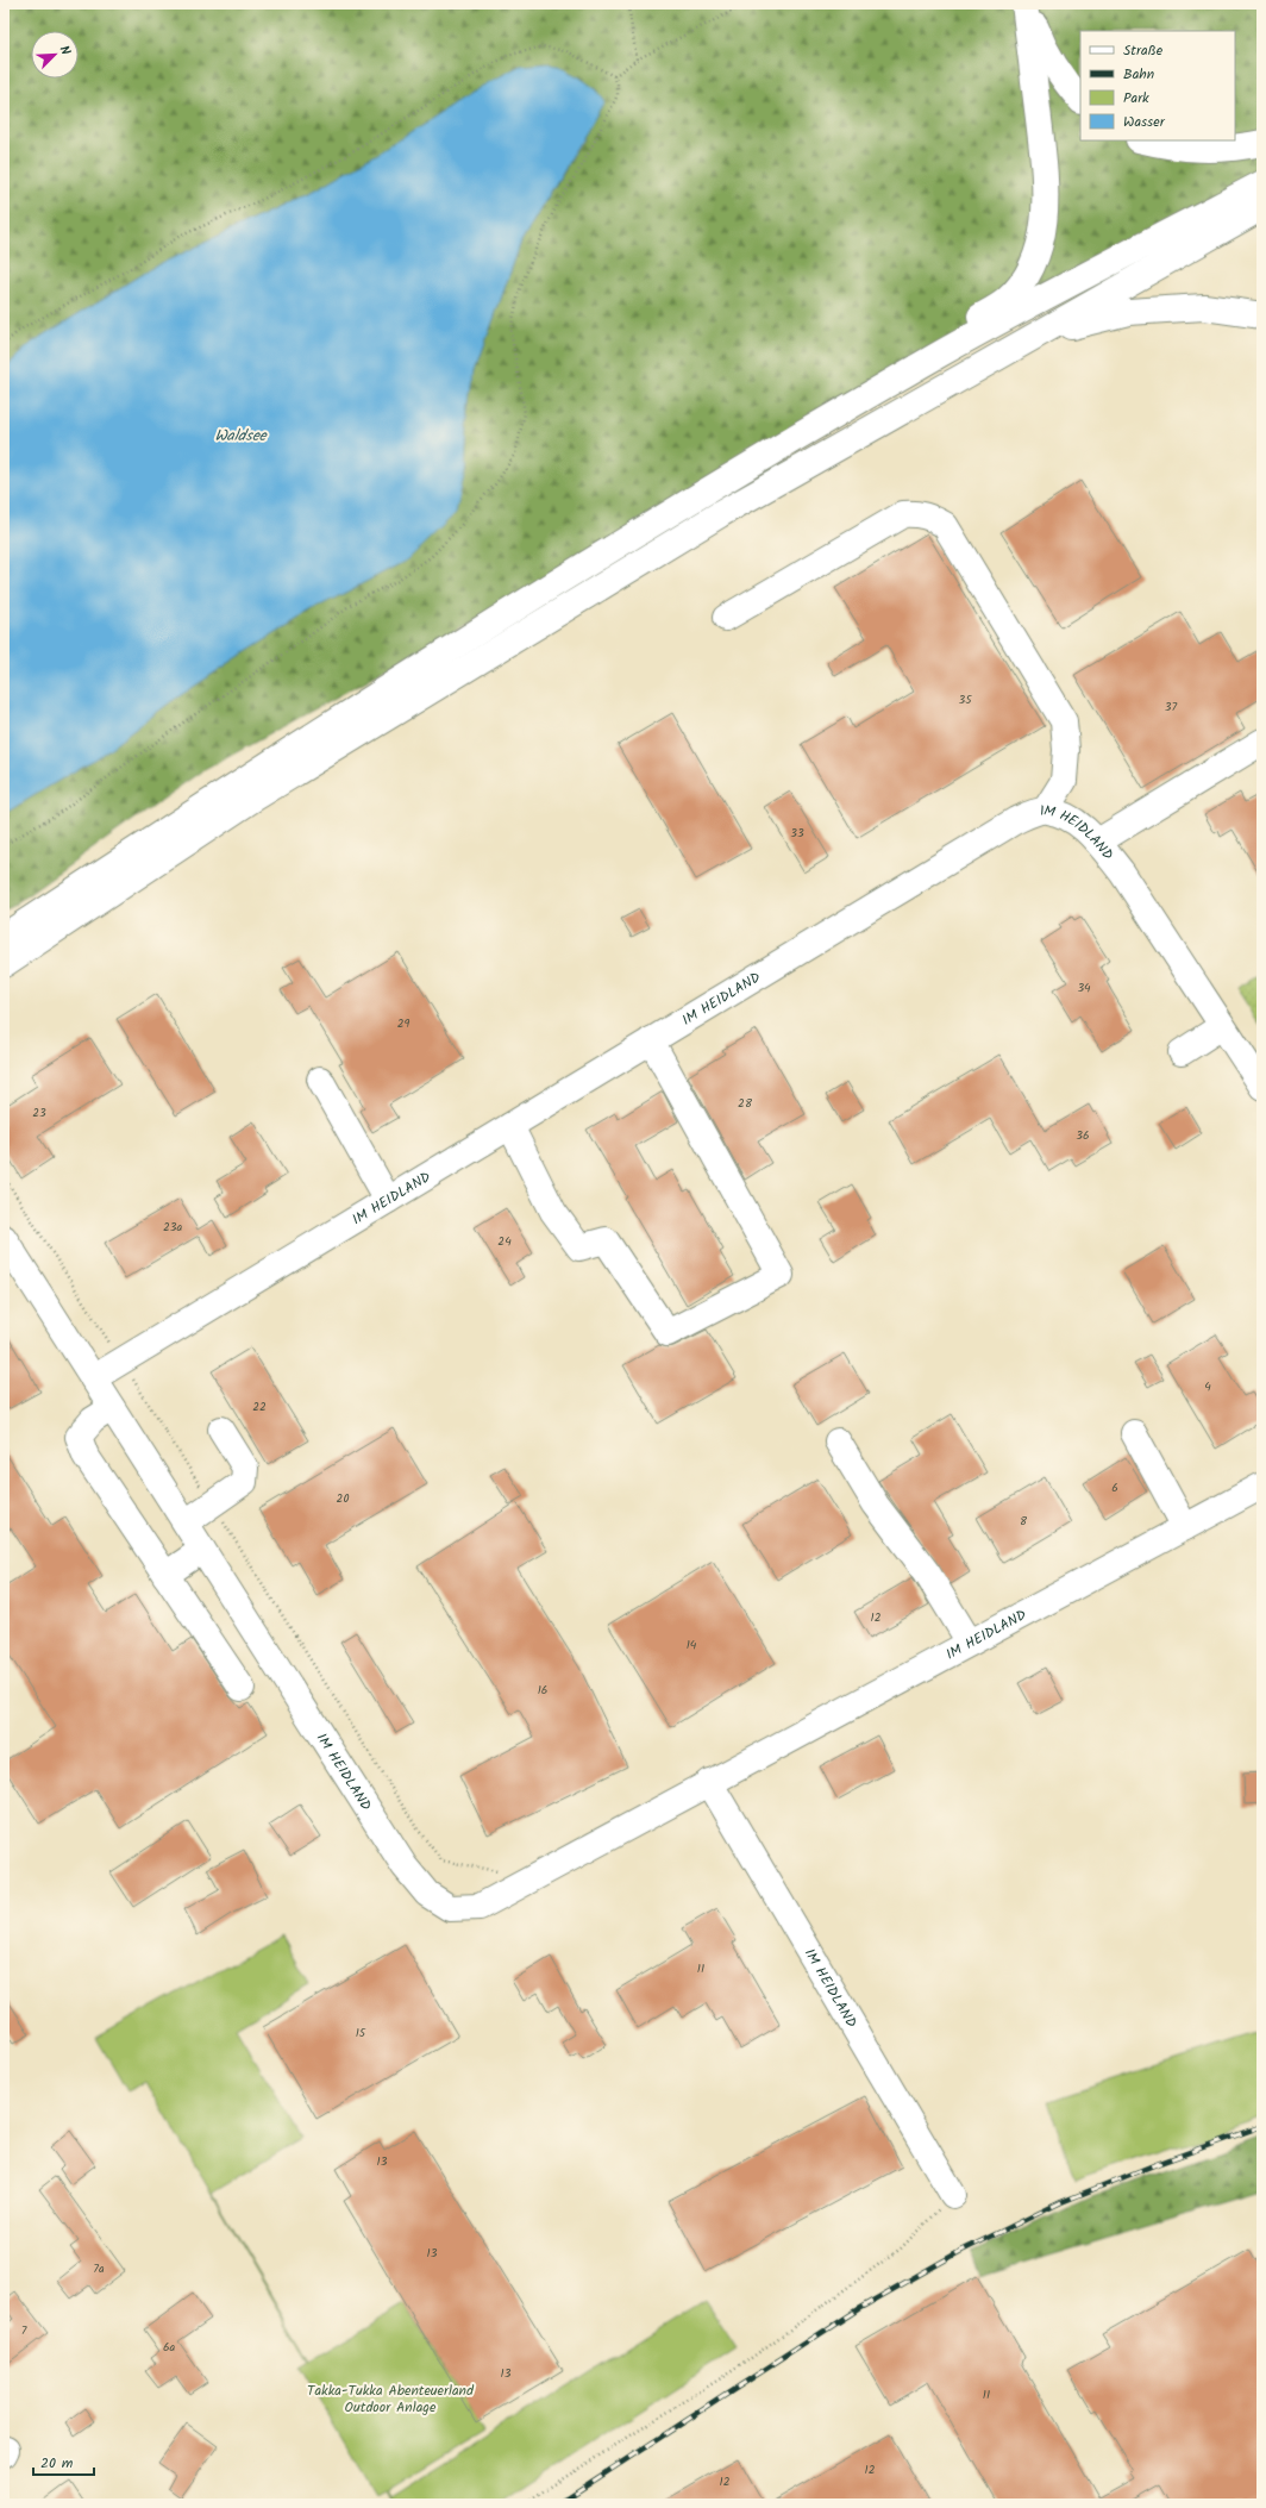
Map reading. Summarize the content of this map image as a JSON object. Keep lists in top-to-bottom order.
{
  "streets": {
    "main road": ["IM HEIDLAND"]
  },
  "water": ["Waldsee"],
  "parks": ["Takka-Tukka Abenteuerland Outdoor Anlage"],
  "house_numbers": [
    "35",
    "37",
    "33",
    "34",
    "29",
    "28",
    "23",
    "36",
    "23a",
    "24",
    "4",
    "22",
    "6",
    "20",
    "8",
    "12",
    "14",
    "16",
    "11",
    "15",
    "13",
    "13",
    "7a",
    "7",
    "6a",
    "13",
    "11",
    "12",
    "12"
  ],
  "legend": [
    "Straße",
    "Bahn",
    "Park",
    "Wasser"
  ],
  "scale_bar": "20 m",
  "north": "top right"
}
